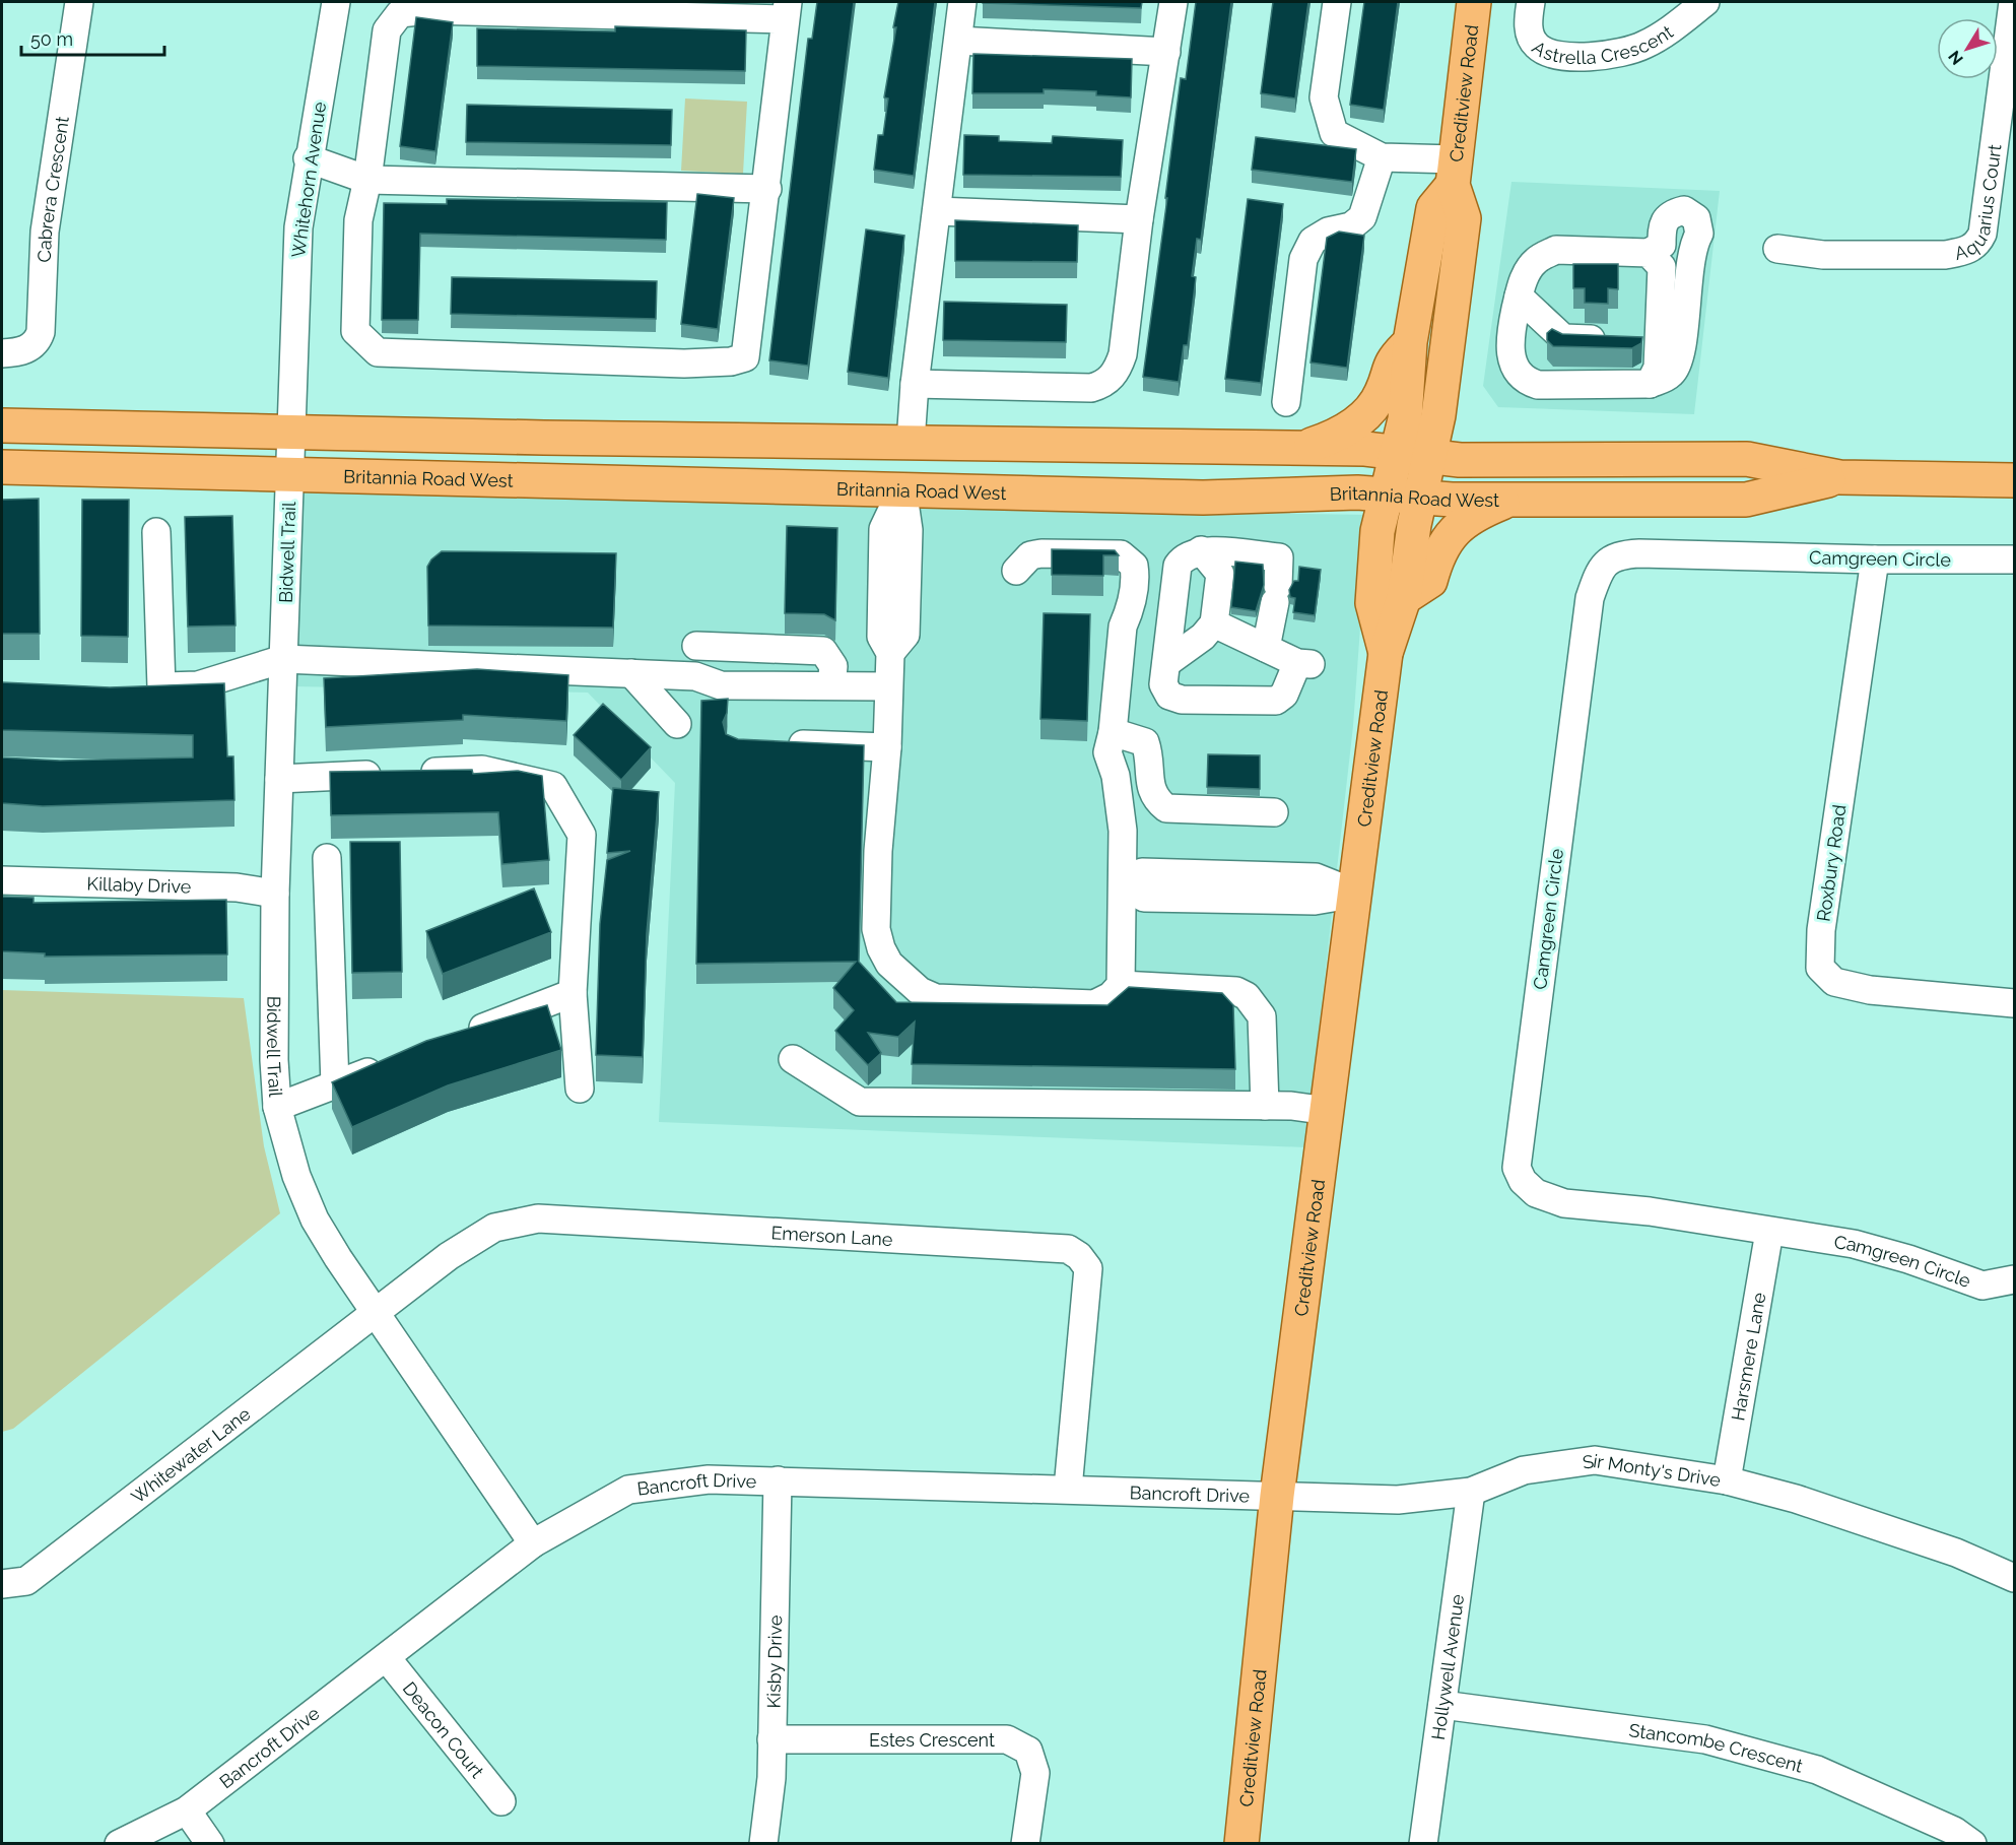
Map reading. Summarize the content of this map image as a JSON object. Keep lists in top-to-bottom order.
{
  "streets": {
    "main road": ["Creditview Road", "Britannia Road West"],
    "street": [
      "Astrella Crescent",
      "Whitehorn Avenue",
      "Cabrera Crescent",
      "Aquarius Court",
      "Bidwell Trail",
      "Camgreen Circle",
      "Roxbury Road",
      "Killaby Drive",
      "Emerson Lane",
      "Harsmere Lane",
      "Whitewater Lane",
      "Sir Monty's Drive",
      "Bancroft Drive",
      "Kisby Drive",
      "Hollywell Avenue",
      "Deacon Court",
      "Estes Crescent",
      "Stancombe Crescent"
    ]
  },
  "crossings": [
    ["Creditview Road", "Britannia Road West"],
    ["Creditview Road", "Sir Monty's Drive"],
    ["Creditview Road", "Bancroft Drive"],
    ["Whitehorn Avenue", "Britannia Road West"],
    ["Whitehorn Avenue", "Bidwell Trail"],
    ["Britannia Road West", "Bidwell Trail"],
    ["Bidwell Trail", "Killaby Drive"],
    ["Bidwell Trail", "Emerson Lane"],
    ["Bidwell Trail", "Whitewater Lane"],
    ["Bidwell Trail", "Bancroft Drive"],
    ["Camgreen Circle", "Roxbury Road"],
    ["Camgreen Circle", "Harsmere Lane"],
    ["Emerson Lane", "Whitewater Lane"],
    ["Emerson Lane", "Bancroft Drive"],
    ["Harsmere Lane", "Sir Monty's Drive"],
    ["Sir Monty's Drive", "Bancroft Drive"],
    ["Sir Monty's Drive", "Hollywell Avenue"],
    ["Bancroft Drive", "Kisby Drive"],
    ["Bancroft Drive", "Deacon Court"],
    ["Kisby Drive", "Estes Crescent"],
    ["Hollywell Avenue", "Stancombe Crescent"]
  ],
  "scale_bar": "50 m",
  "north": "bottom left"
}
